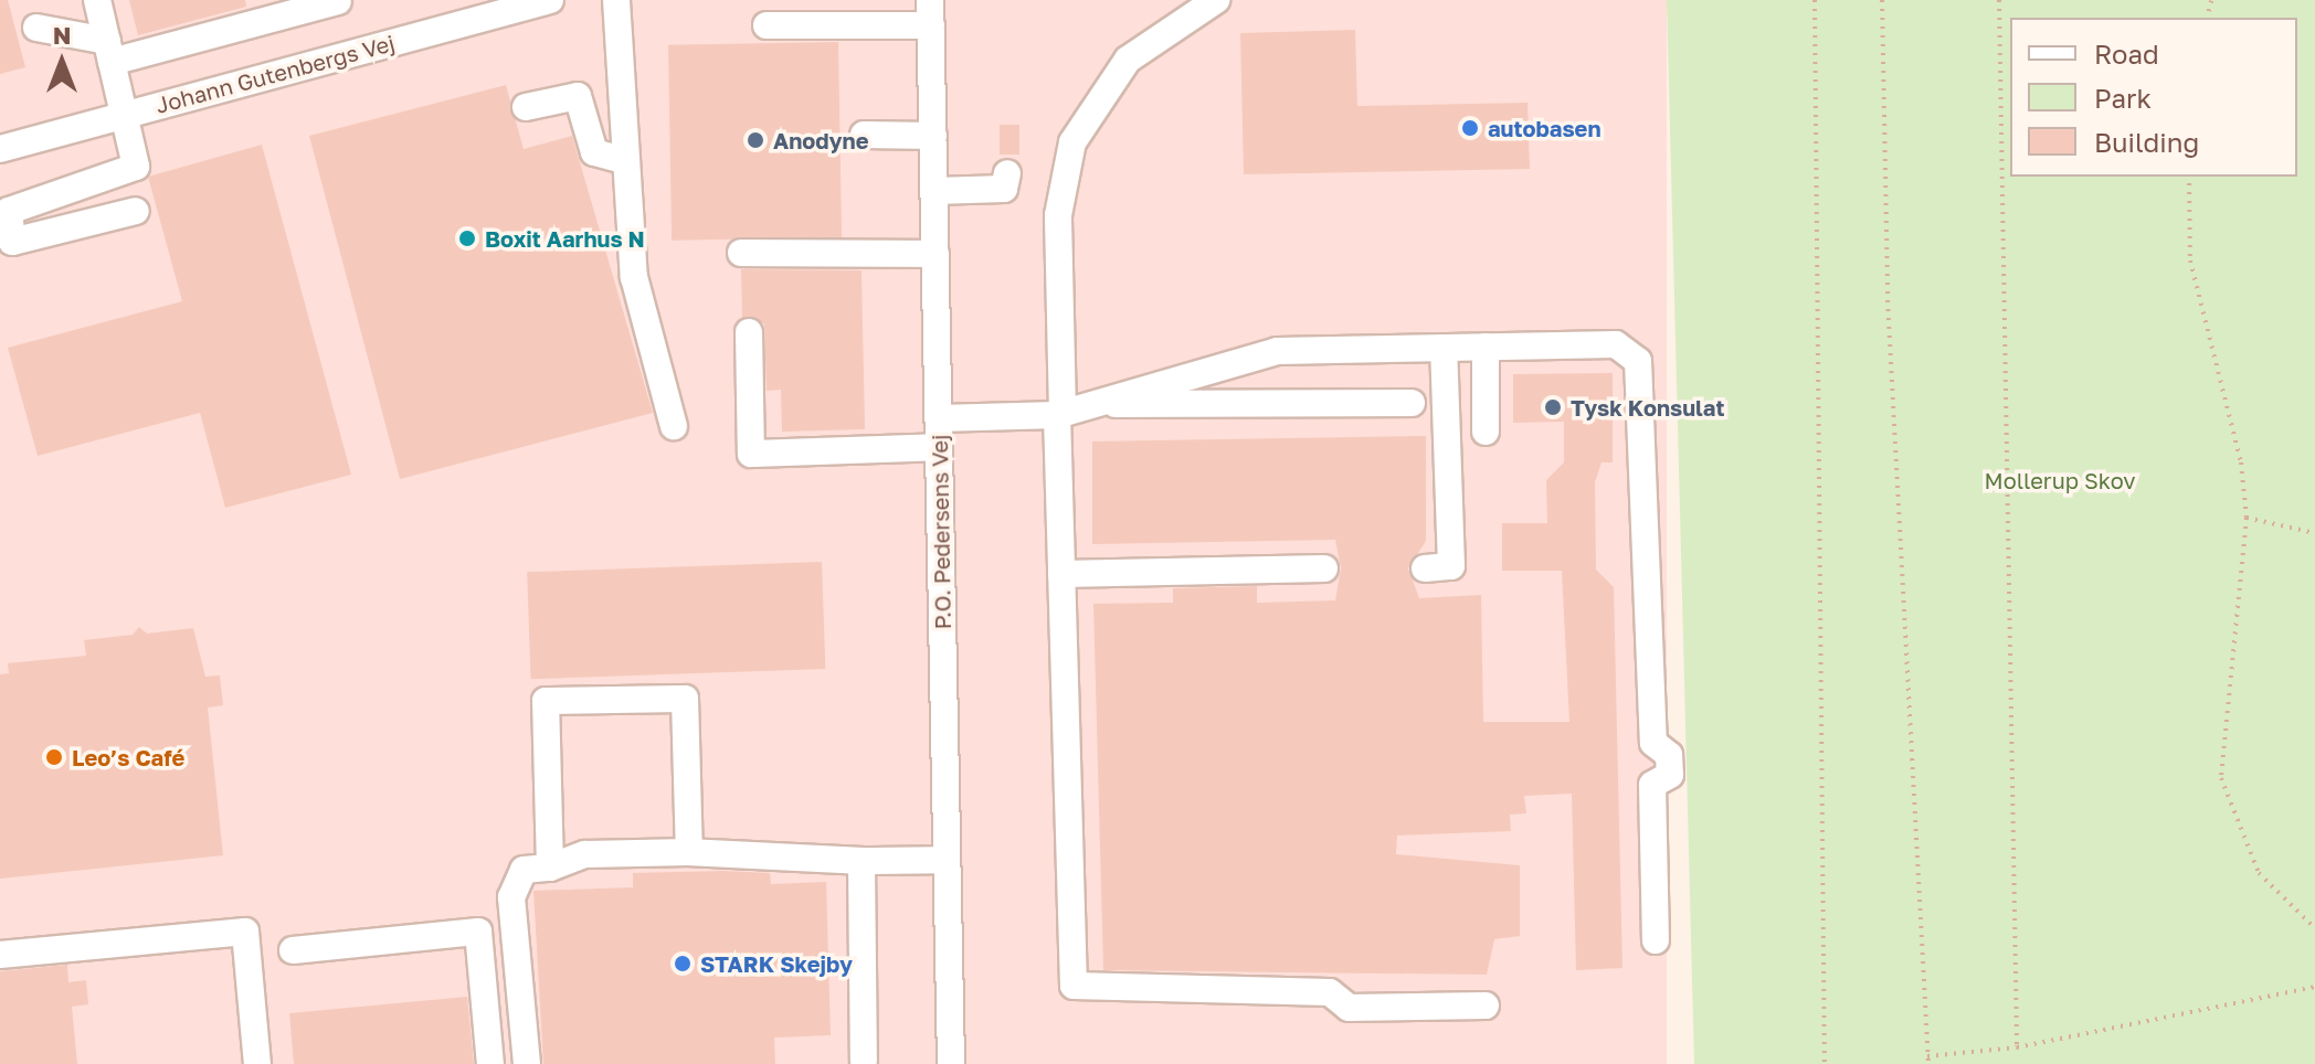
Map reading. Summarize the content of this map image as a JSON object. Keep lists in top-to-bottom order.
{
  "streets": {
    "street": ["Johann Gutenbergs Vej", "P.O. Pedersens Vej"]
  },
  "parks": ["Mollerup Skov"],
  "places": [
    "autobasen",
    "Anodyne",
    "Boxit Aarhus N",
    "Tysk Konsulat",
    "Leo’s Café",
    "STARK Skejby"
  ],
  "legend": ["Road", "Park", "Building"],
  "north": "top"
}
